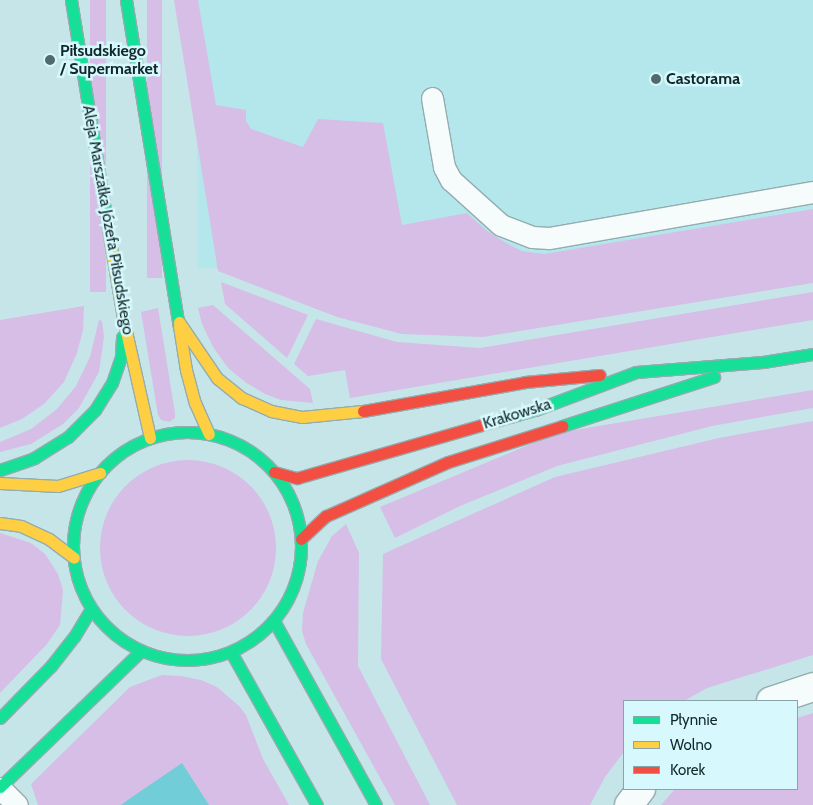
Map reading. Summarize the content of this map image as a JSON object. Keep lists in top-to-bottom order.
{
  "streets": {
    "main road": ["Aleja Marszałka Józefa Piłsudskiego", "Krakowska"]
  },
  "places": ["Piłsudskiego / Supermarket", "Castorama"],
  "legend": ["Płynnie", "Wolno", "Korek"]
}
